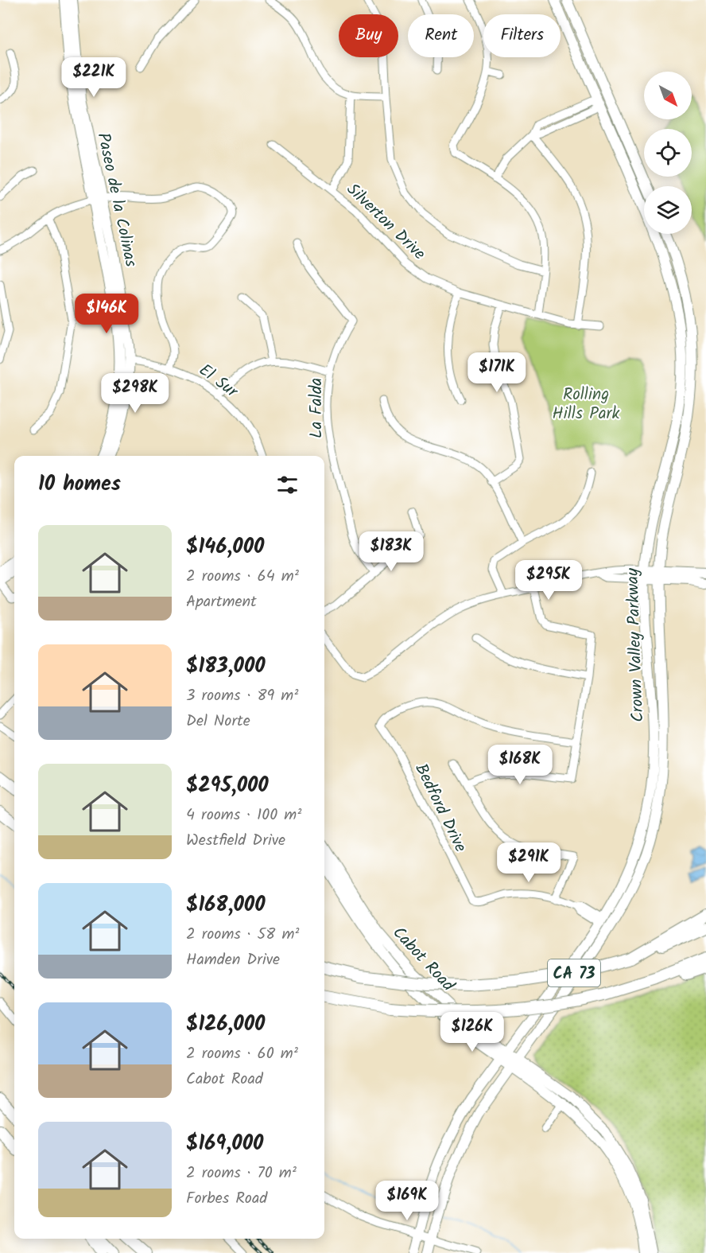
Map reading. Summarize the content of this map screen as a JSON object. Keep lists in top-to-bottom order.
{
  "streets": {
    "highway": ["CA 73"],
    "main road": ["Paseo de la Colinas", "Crown Valley Parkway", "Cabot Road"],
    "street": [
      "Silverton Drive",
      "El Sur",
      "La Falda",
      "Bedford Drive"
    ]
  },
  "crossings": [
    ["Paseo de la Colinas", "El Sur"],
    ["Crown Valley Parkway", "Cabot Road"]
  ],
  "parks": ["Rolling Hills Park"],
  "north": "bottom right",
  "page": {
    "chip": ["Buy", "Rent", "Filters"],
    "price": [
      "$221K",
      "$146K",
      "$171K",
      "$298K",
      "$183K",
      "$295K",
      "$168K",
      "$291K",
      "$126K",
      "$169K"
    ],
    "heading": "10 homes",
    "list": [
      {
        "name": "$146,000",
        "note": "2 rooms · 64 m² · Apartment"
      },
      {
        "name": "$183,000",
        "note": "3 rooms · 89 m² · Del Norte"
      },
      {
        "name": "$295,000",
        "note": "4 rooms · 100 m² · Westfield Drive"
      },
      {
        "name": "$168,000",
        "note": "2 rooms · 58 m² · Hamden Drive"
      },
      {
        "name": "$126,000",
        "note": "2 rooms · 60 m² · Cabot Road"
      },
      {
        "name": "$169,000",
        "note": "2 rooms · 70 m² · Forbes Road"
      }
    ]
  }
}
